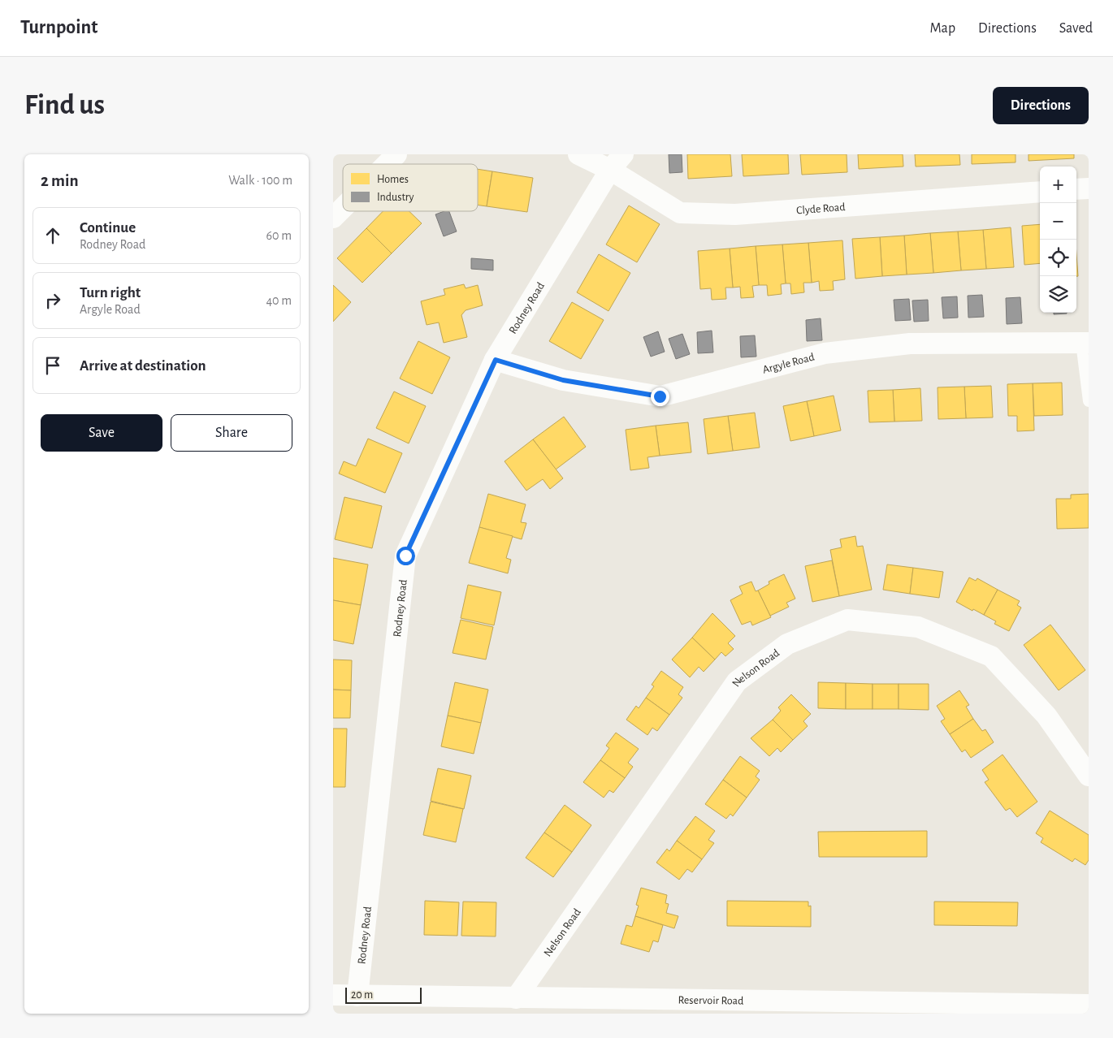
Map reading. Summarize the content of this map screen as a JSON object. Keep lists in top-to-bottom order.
{
  "streets": {
    "street": [
      "Clyde Road",
      "Rodney Road",
      "Argyle Road",
      "Nelson Road",
      "Reservoir Road"
    ]
  },
  "crossings": [
    ["Clyde Road", "Rodney Road"],
    ["Rodney Road", "Argyle Road"],
    ["Rodney Road", "Reservoir Road"],
    ["Nelson Road", "Reservoir Road"]
  ],
  "legend": ["Homes", "Industry"],
  "scale_bar": "20 m",
  "page": {
    "header": "Turnpoint",
    "nav": ["Map", "Directions", "Saved"],
    "buttons": [
      "Directions",
      ["Save", "Share"]
    ],
    "title": "Find us",
    "heading": ["2 min", "Walk · 100 m"],
    "map_buttons": ["+", "−"],
    "list": [
      ["Continue", "Rodney Road", "60 m"],
      ["Turn right", "Argyle Road", "40 m"],
      "Arrive at destination"
    ],
    "scale": "20 m"
  }
}
